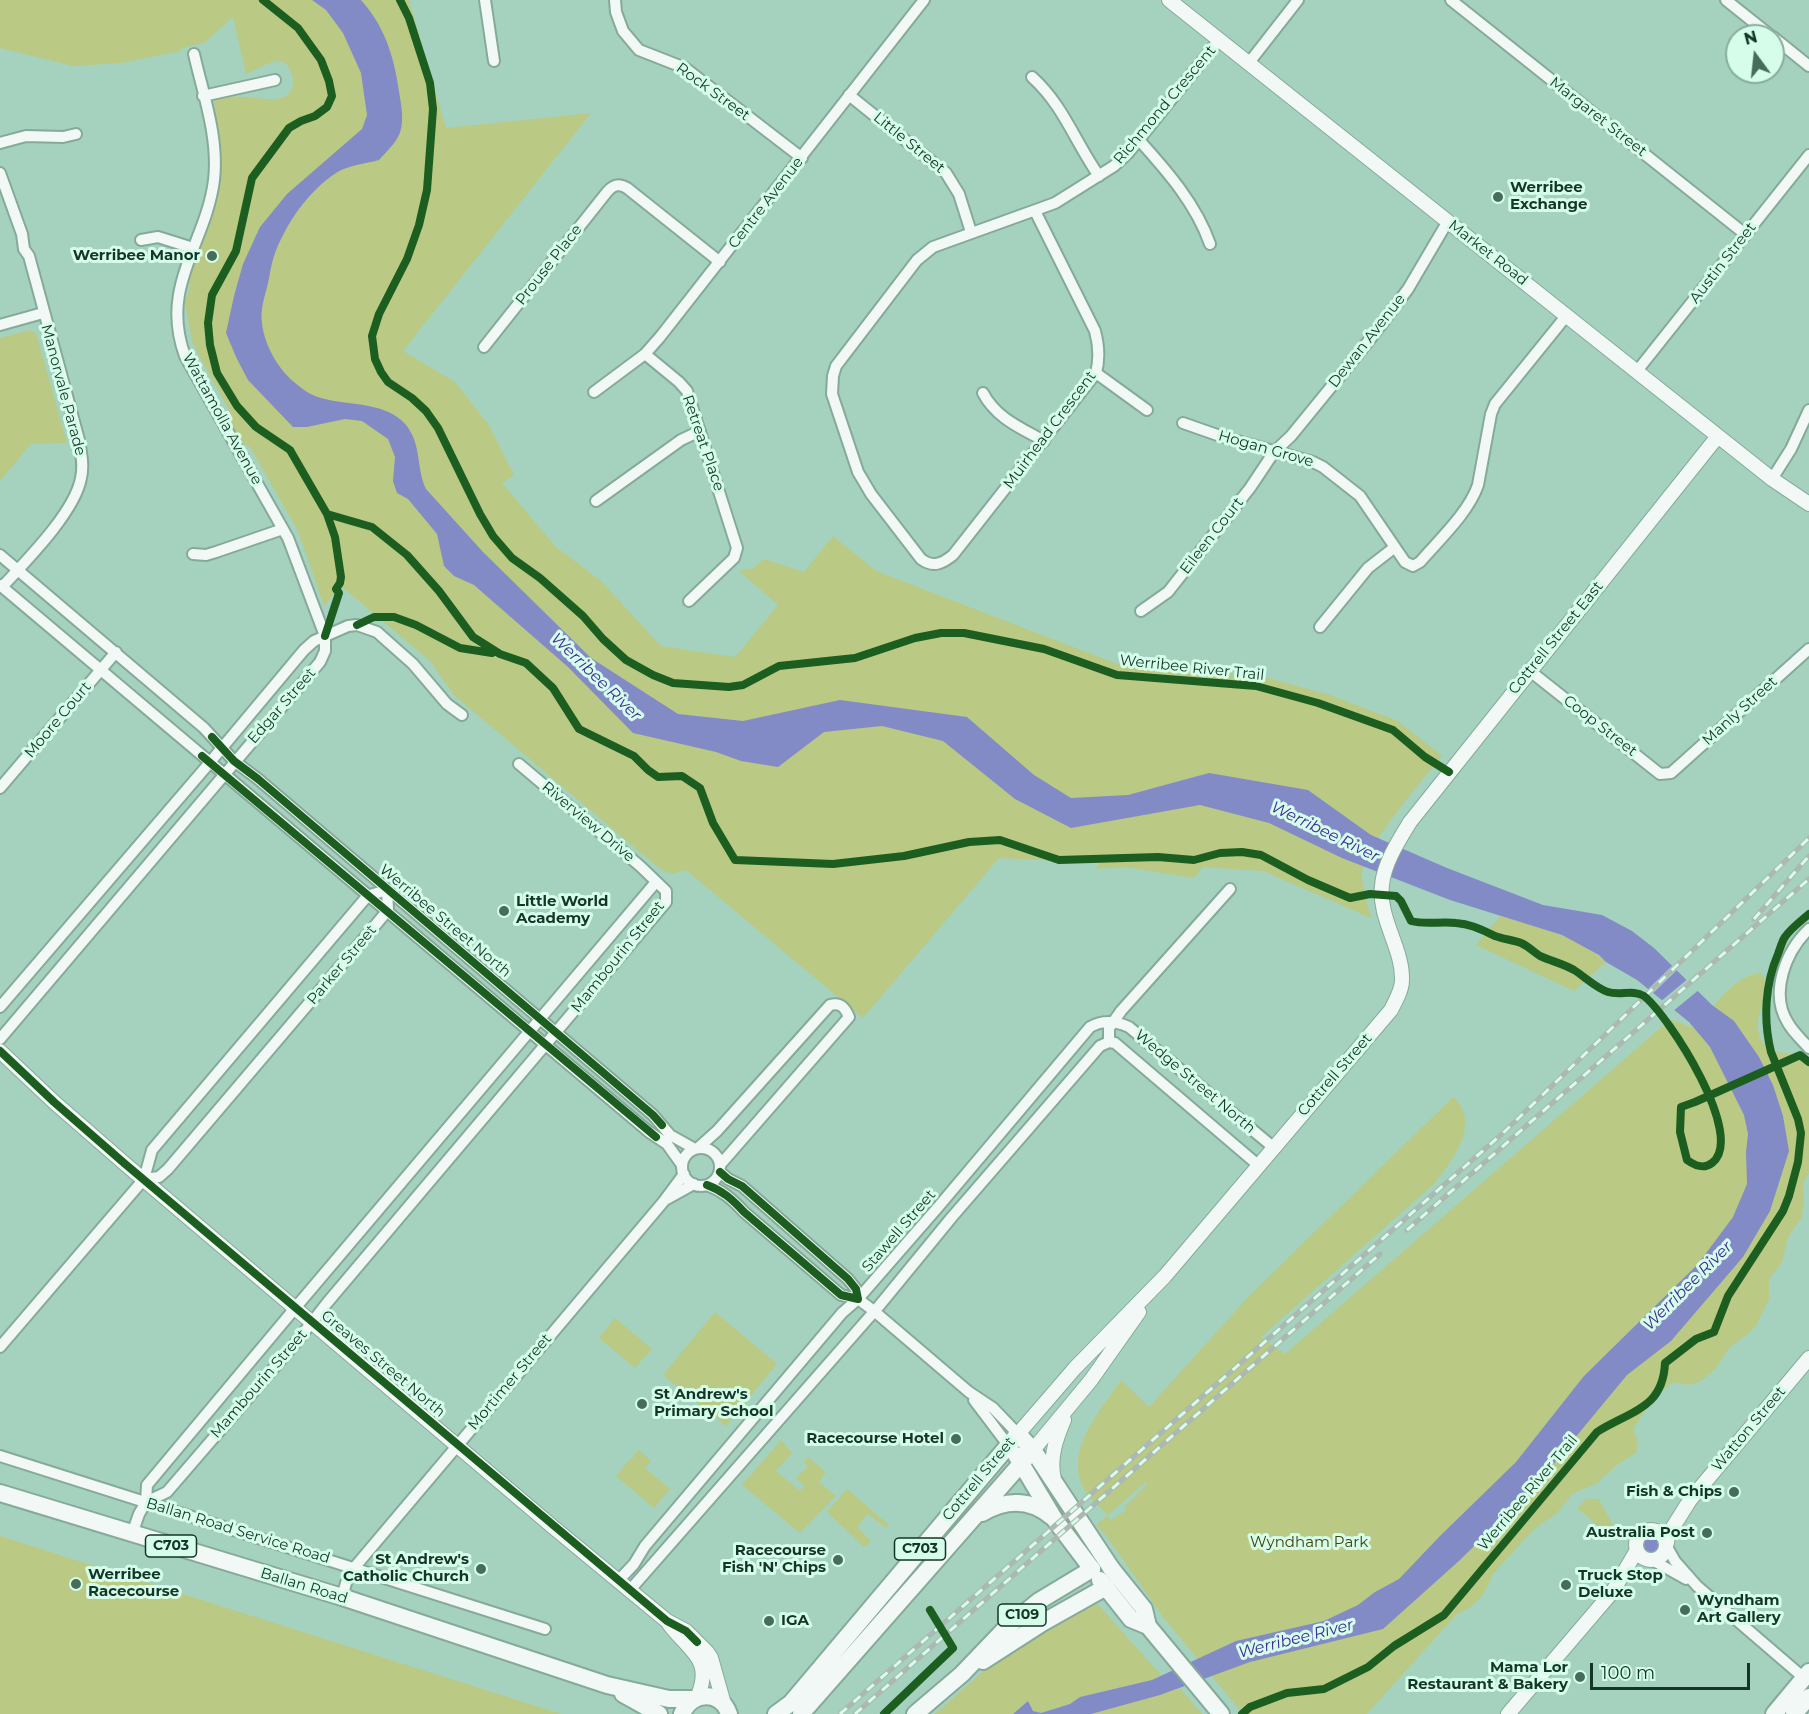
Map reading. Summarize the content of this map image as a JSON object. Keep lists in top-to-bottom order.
{
  "streets": {
    "main road": [
      "Cottrell Street",
      "C703",
      "Ballan Road",
      "C109"
    ],
    "street": [
      "Rock Street",
      "Richmond Crescent",
      "Margaret Street",
      "Little Street",
      "Centre Avenue",
      "Market Road",
      "Austin Street",
      "Prouse Place",
      "Dewan Avenue",
      "Manorvale Parade",
      "Wattamolla Avenue",
      "Muirhead Crescent",
      "Retreat Place",
      "Hogan Grove",
      "Eileen Court",
      "Cottrell Street East",
      "Edgar Street",
      "Manly Street",
      "Moore Court",
      "Coop Street",
      "Riverview Drive",
      "Werribee Street North",
      "Mambourin Street",
      "Parker Street",
      "Wedge Street North",
      "Stawell Street",
      "Greaves Street North",
      "Mortimer Street",
      "Watton Street",
      "Ballan Road Service Road"
    ],
    "cycle path": ["Werribee River Trail"]
  },
  "crossings": [
    ["Rock Street", "Centre Avenue"],
    ["Richmond Crescent", "Little Street"],
    ["Richmond Crescent", "Market Road"],
    ["Richmond Crescent", "Muirhead Crescent"],
    ["Margaret Street", "Austin Street"],
    ["Little Street", "Centre Avenue"],
    ["Centre Avenue", "Retreat Place"],
    ["Market Road", "Austin Street"],
    ["Market Road", "Dewan Avenue"],
    ["Market Road", "Hogan Grove"],
    ["Market Road", "Cottrell Street East"],
    ["Dewan Avenue", "Hogan Grove"],
    ["Dewan Avenue", "Eileen Court"],
    ["Manorvale Parade", "Werribee Street North"],
    ["Wattamolla Avenue", "Edgar Street"],
    ["Hogan Grove", "Eileen Court"],
    ["Cottrell Street East", "Coop Street"],
    ["Cottrell Street East", "Cottrell Street"],
    ["Edgar Street", "Werribee Street North"],
    ["Manly Street", "Coop Street"],
    ["Moore Court", "Werribee Street North"],
    ["Riverview Drive", "Mambourin Street"],
    ["Werribee Street North", "Mambourin Street"],
    ["Werribee Street North", "Parker Street"],
    ["Werribee Street North", "Mortimer Street"],
    ["Mambourin Street", "Greaves Street North"],
    ["Mambourin Street", "Ballan Road Service Road"],
    ["Mambourin Street", "Ballan Road"],
    ["Parker Street", "Greaves Street North"],
    ["Cottrell Street", "Wedge Street North"],
    ["Cottrell Street", "C703"],
    ["Wedge Street North", "Stawell Street"],
    ["Stawell Street", "Greaves Street North"],
    ["Greaves Street North", "Mortimer Street"],
    ["Greaves Street North", "C703"],
    ["Greaves Street North", "Ballan Road"],
    ["Mortimer Street", "Ballan Road Service Road"],
    ["Mortimer Street", "Ballan Road"],
    ["C703", "Ballan Road"],
    ["C703", "C109"]
  ],
  "water": ["Werribee River"],
  "parks": ["Wyndham Park"],
  "places": [
    "Werribee Exchange",
    "Werribee Manor",
    "Little World Academy",
    "St Andrew's Primary School",
    "Racecourse Hotel",
    "Fish & Chips",
    "Australia Post",
    "Racecourse Fish 'N' Chips",
    "St Andrew's Catholic Church",
    "Werribee Racecourse",
    "Truck Stop Deluxe",
    "Wyndham Art Gallery",
    "IGA",
    "Mama Lor Restaurant & Bakery"
  ],
  "scale_bar": "100 m",
  "north": "top"
}
